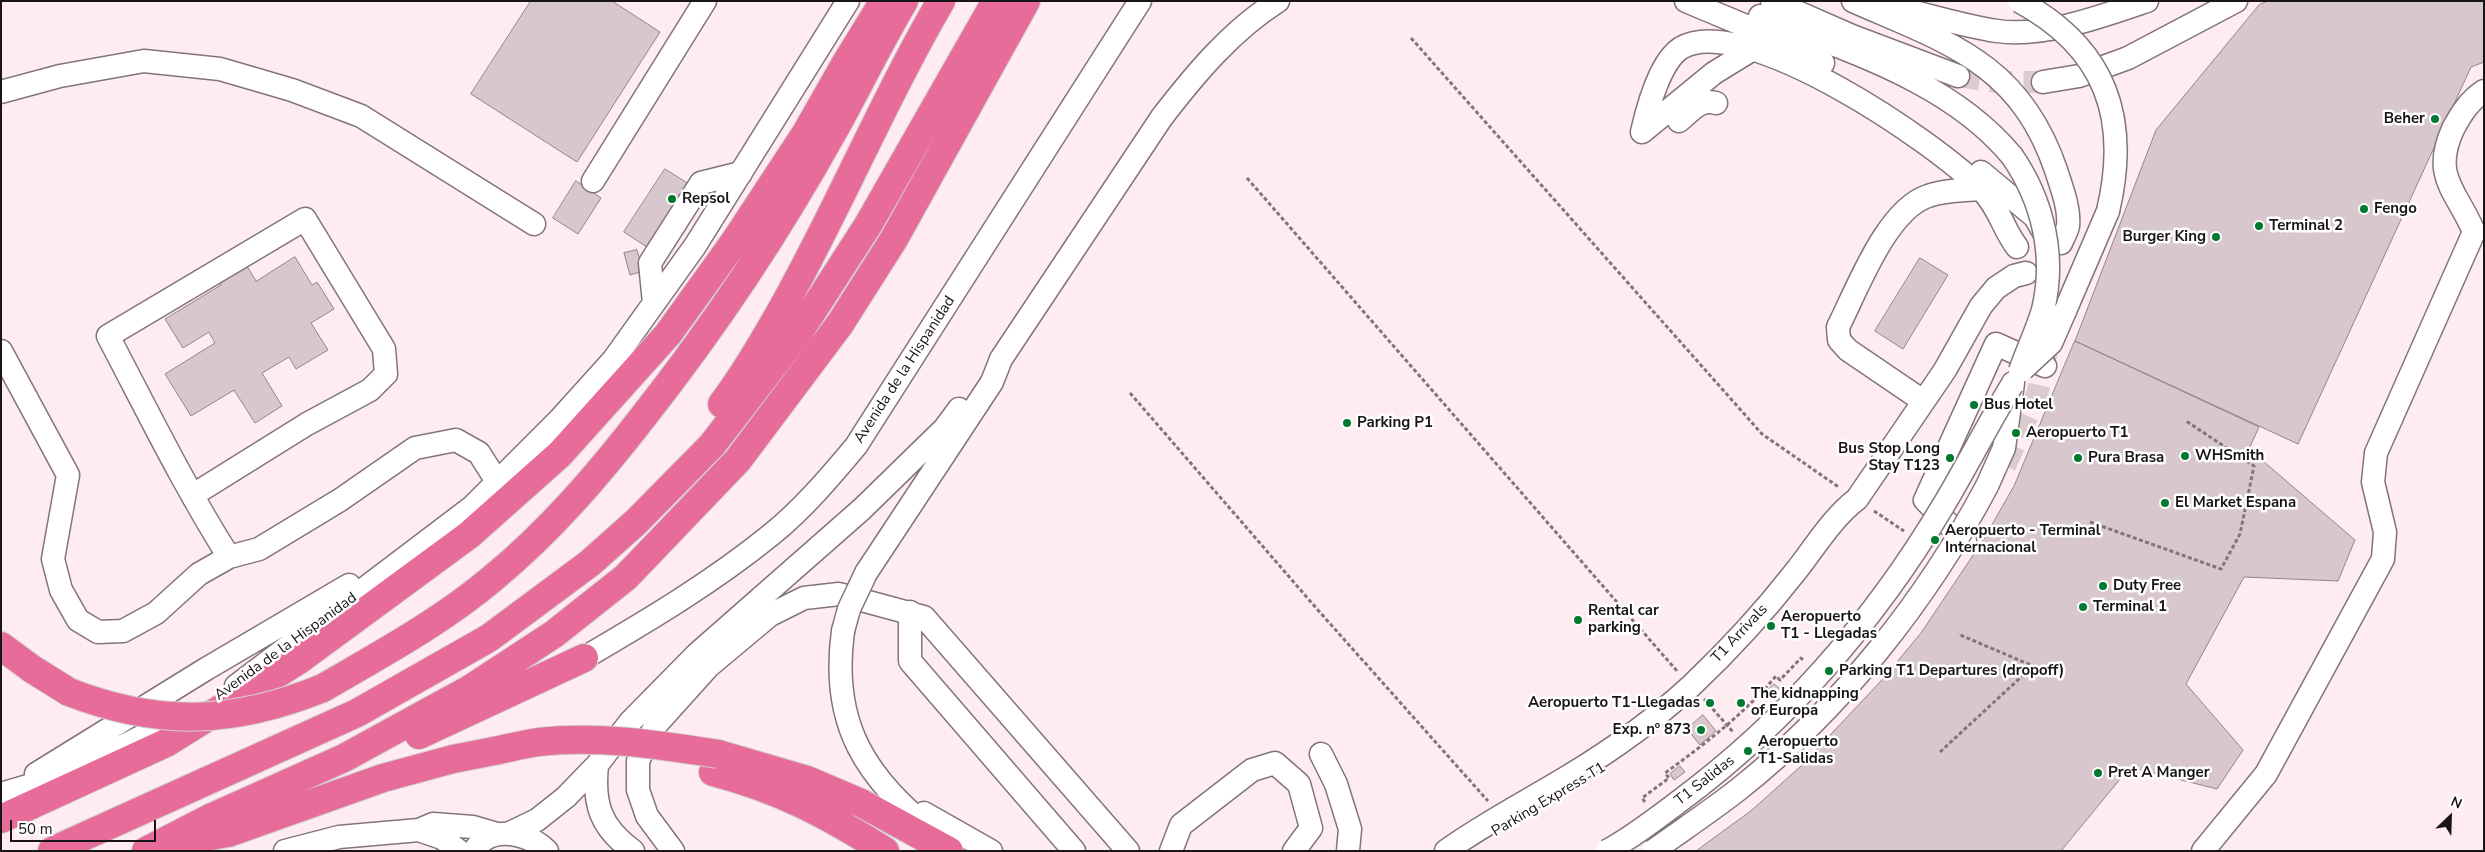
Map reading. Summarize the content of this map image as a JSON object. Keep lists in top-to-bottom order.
{
  "streets": {
    "street": [
      "Avenida de la Hispanidad",
      "T1 Arrivals",
      "T1 Salidas",
      "Parking Express T1"
    ]
  },
  "crossings": [
    ["T1 Arrivals", "Parking Express T1"]
  ],
  "places": [
    "Beher",
    "Repsol",
    "Fengo",
    "Terminal 2",
    "Burger King",
    "Bus Hotel",
    "Parking P1",
    "Aeropuerto T1",
    "WHSmith",
    "Bus Stop Long Stay T123",
    "Pura Brasa",
    "El Market Espana",
    "Aeropuerto - Terminal Internacional",
    "Duty Free",
    "Terminal 1",
    "Rental car parking",
    "Aeropuerto T1 - Llegadas",
    "Parking T1 Departures (dropoff)",
    "Aeropuerto T1-Llegadas",
    "The kidnapping of Europa",
    "Exp. nº 873",
    "Aeropuerto T1-Salidas",
    "Pret A Manger"
  ],
  "scale_bar": "50 m",
  "north": "top right"
}
